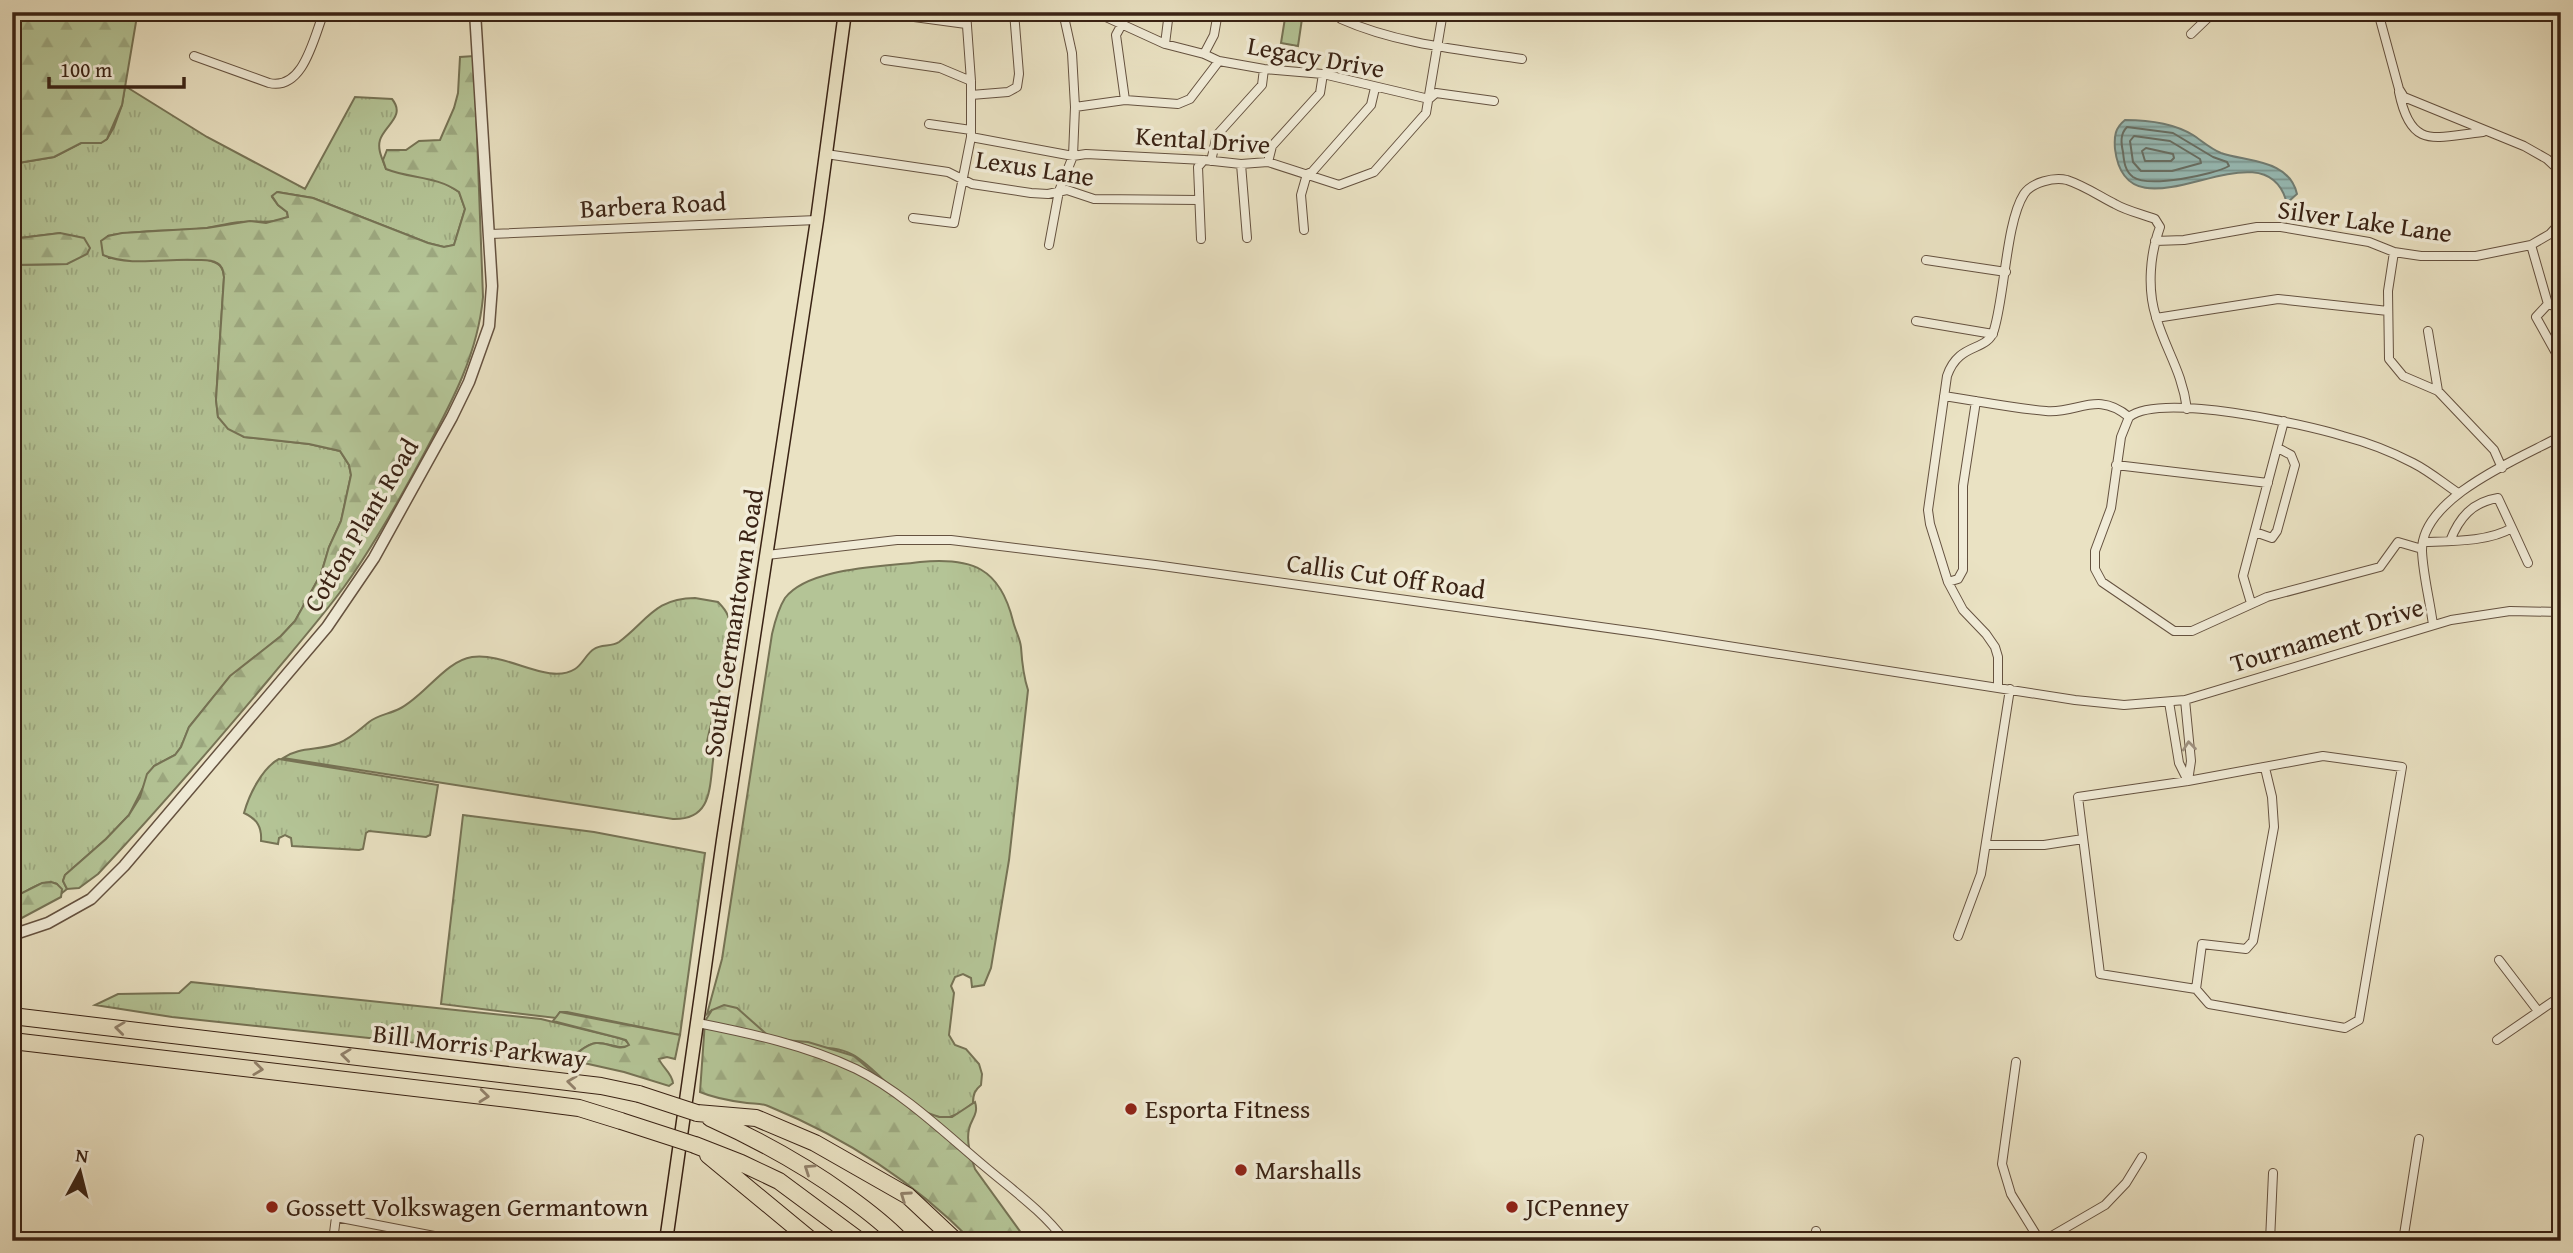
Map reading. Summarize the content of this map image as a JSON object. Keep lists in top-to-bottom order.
{
  "streets": {
    "highway": ["Bill Morris Parkway"],
    "main road": ["South Germantown Road"],
    "street": [
      "Legacy Drive",
      "Kental Drive",
      "Lexus Lane",
      "Barbera Road",
      "Silver Lake Lane",
      "Cotton Plant Road",
      "Callis Cut Off Road",
      "Tournament Drive"
    ]
  },
  "crossings": [
    ["Legacy Drive", "Kental Drive"],
    ["Lexus Lane", "South Germantown Road"],
    ["Barbera Road", "Cotton Plant Road"],
    ["Barbera Road", "South Germantown Road"],
    ["Callis Cut Off Road", "South Germantown Road"],
    ["Callis Cut Off Road", "Tournament Drive"]
  ],
  "places": [
    "Esporta Fitness",
    "Marshalls",
    "Gossett Volkswagen Germantown",
    "JCPenney"
  ],
  "scale_bar": "100 m",
  "north": "top"
}
